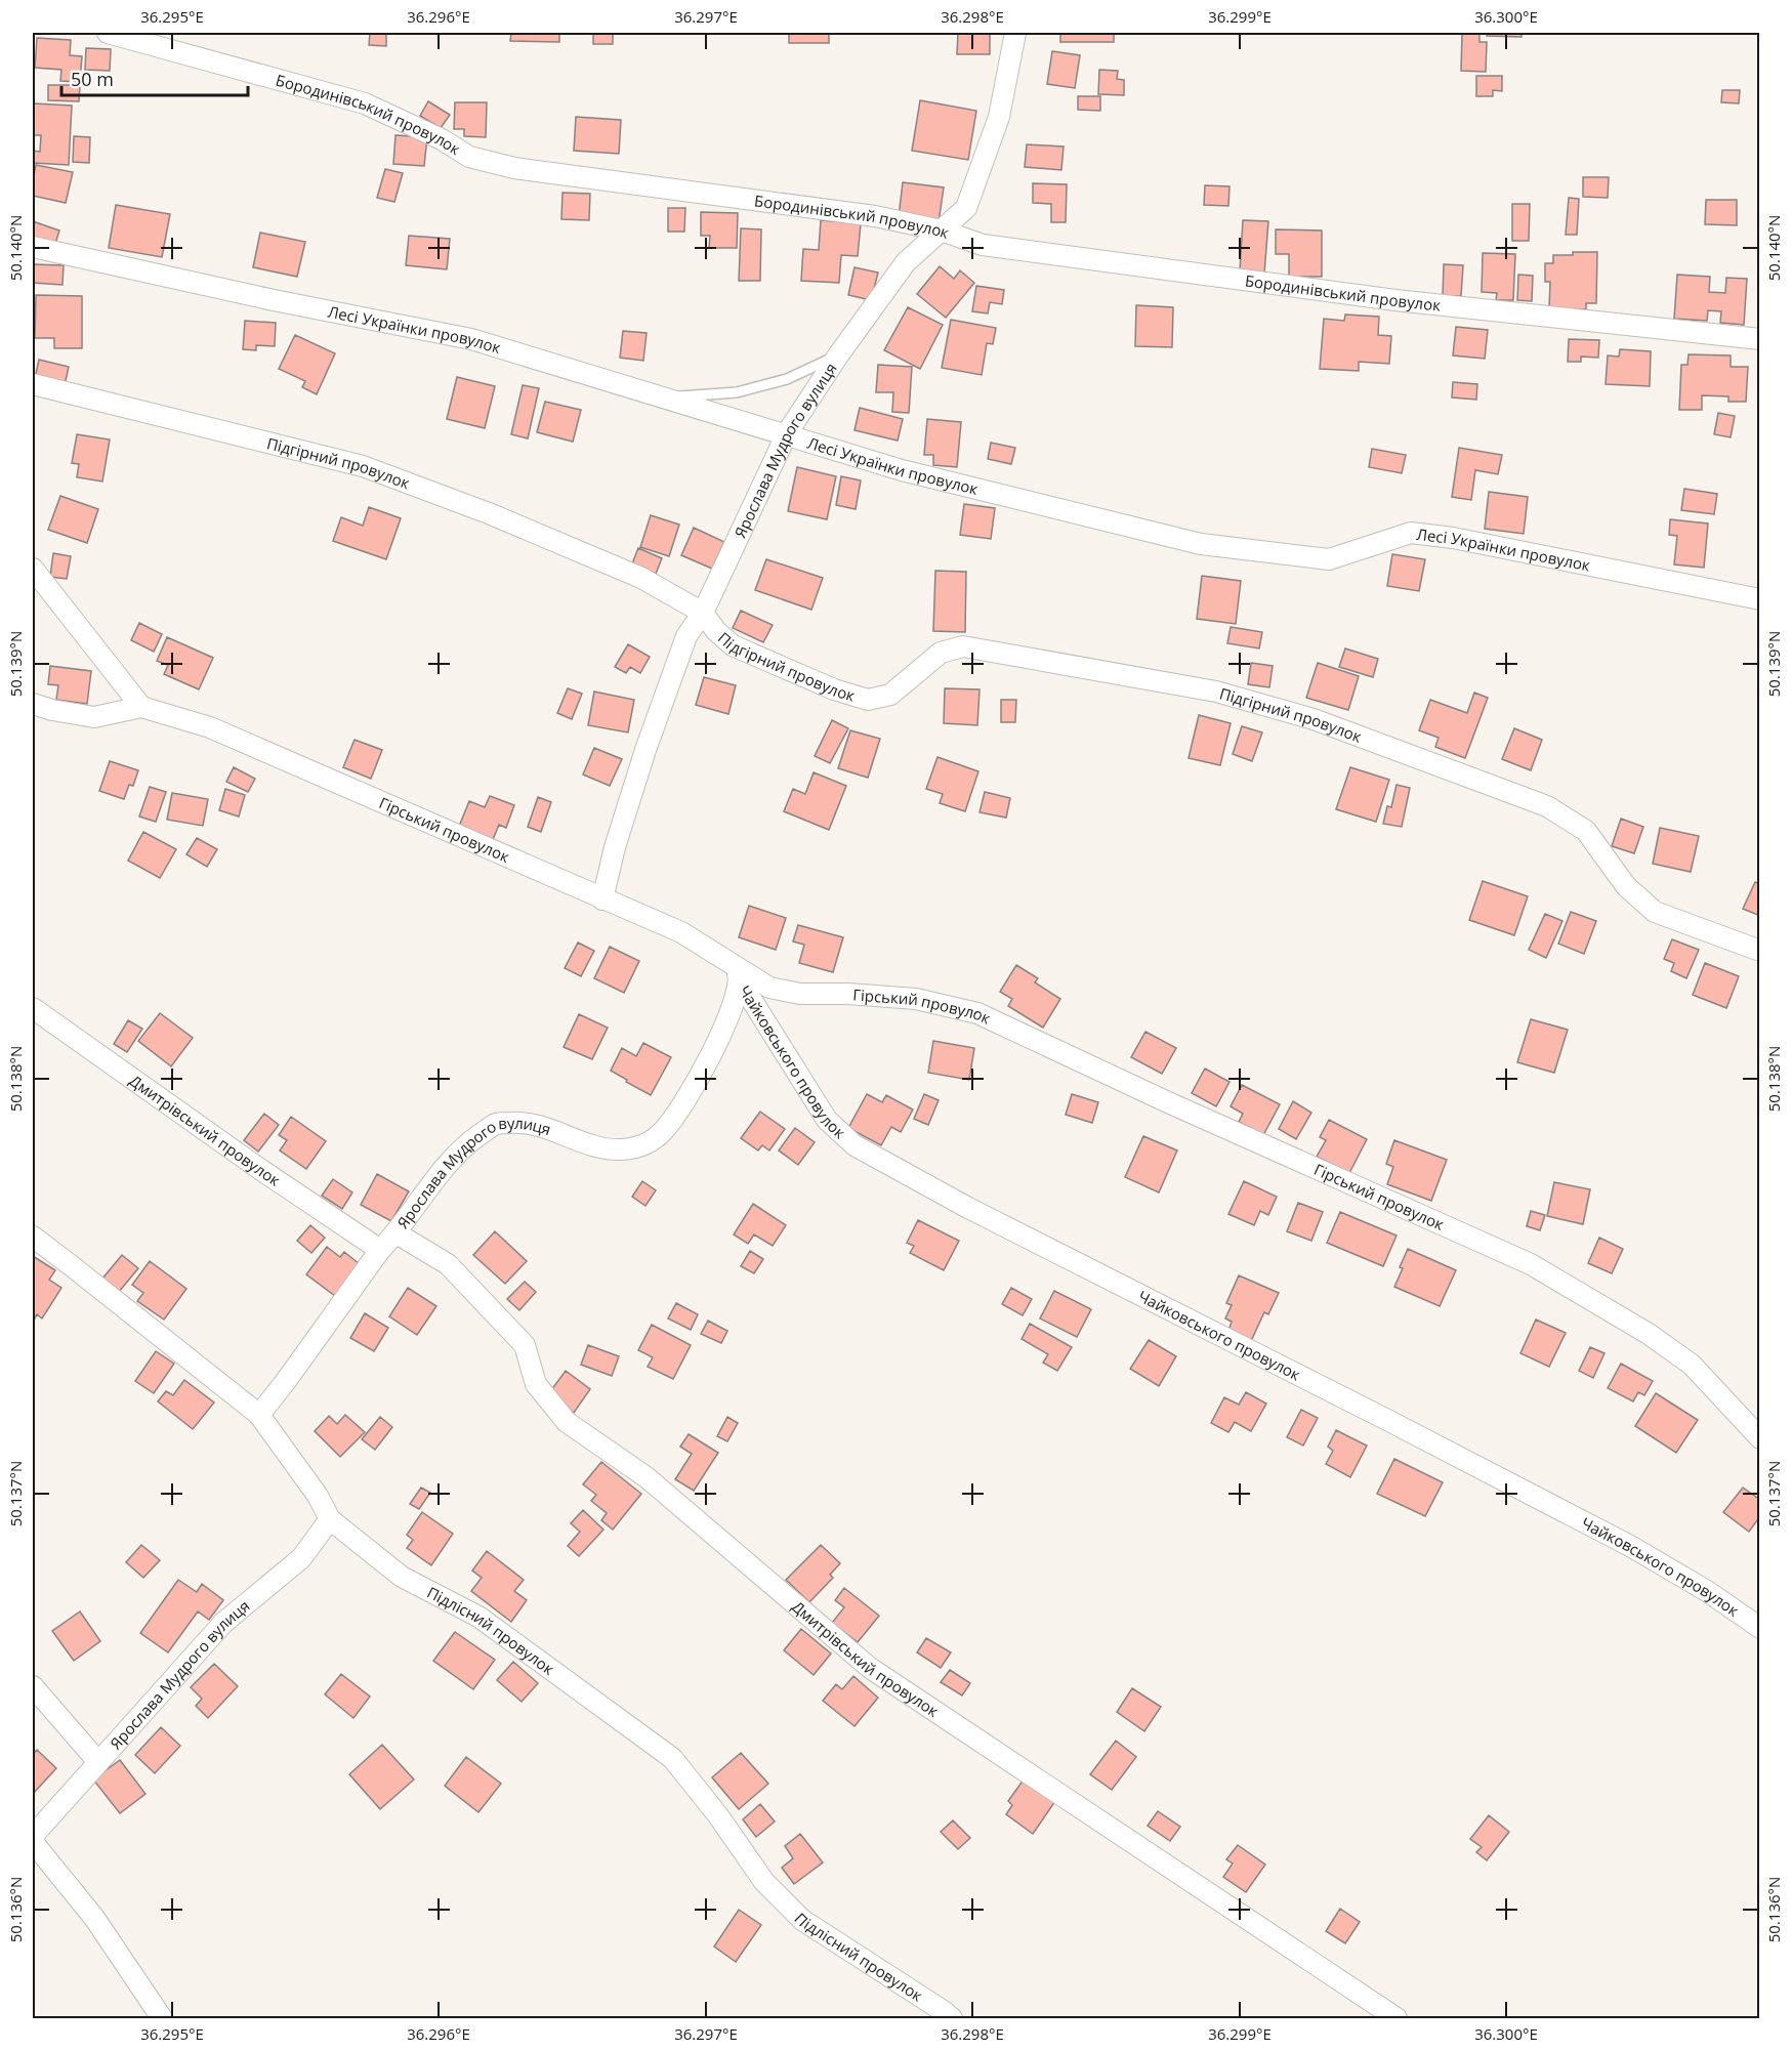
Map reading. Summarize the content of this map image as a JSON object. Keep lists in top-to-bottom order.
{
  "streets": {
    "street": [
      "Бородинівський провулок",
      "Лесі Українки провулок",
      "Ярослава Мудрого вулиця",
      "Підгірний провулок",
      "Гірський провулок",
      "Чайковського провулок",
      "Дмитрівський провулок",
      "Підлісний провулок"
    ]
  },
  "crossings": [
    ["Бородинівський провулок", "Ярослава Мудрого вулиця"],
    ["Лесі Українки провулок", "Ярослава Мудрого вулиця"],
    ["Ярослава Мудрого вулиця", "Підгірний провулок"],
    ["Ярослава Мудрого вулиця", "Гірський провулок"],
    ["Ярослава Мудрого вулиця", "Чайковського провулок"],
    ["Ярослава Мудрого вулиця", "Дмитрівський провулок"],
    ["Ярослава Мудрого вулиця", "Підлісний провулок"],
    ["Гірський провулок", "Чайковського провулок"]
  ],
  "scale_bar": "50 m",
  "coordinates": [
    "36.295°E",
    "36.296°E",
    "36.297°E",
    "36.298°E",
    "36.299°E",
    "36.300°E",
    "50.140°N",
    "50.139°N",
    "50.138°N",
    "50.137°N",
    "50.136°N"
  ]
}
